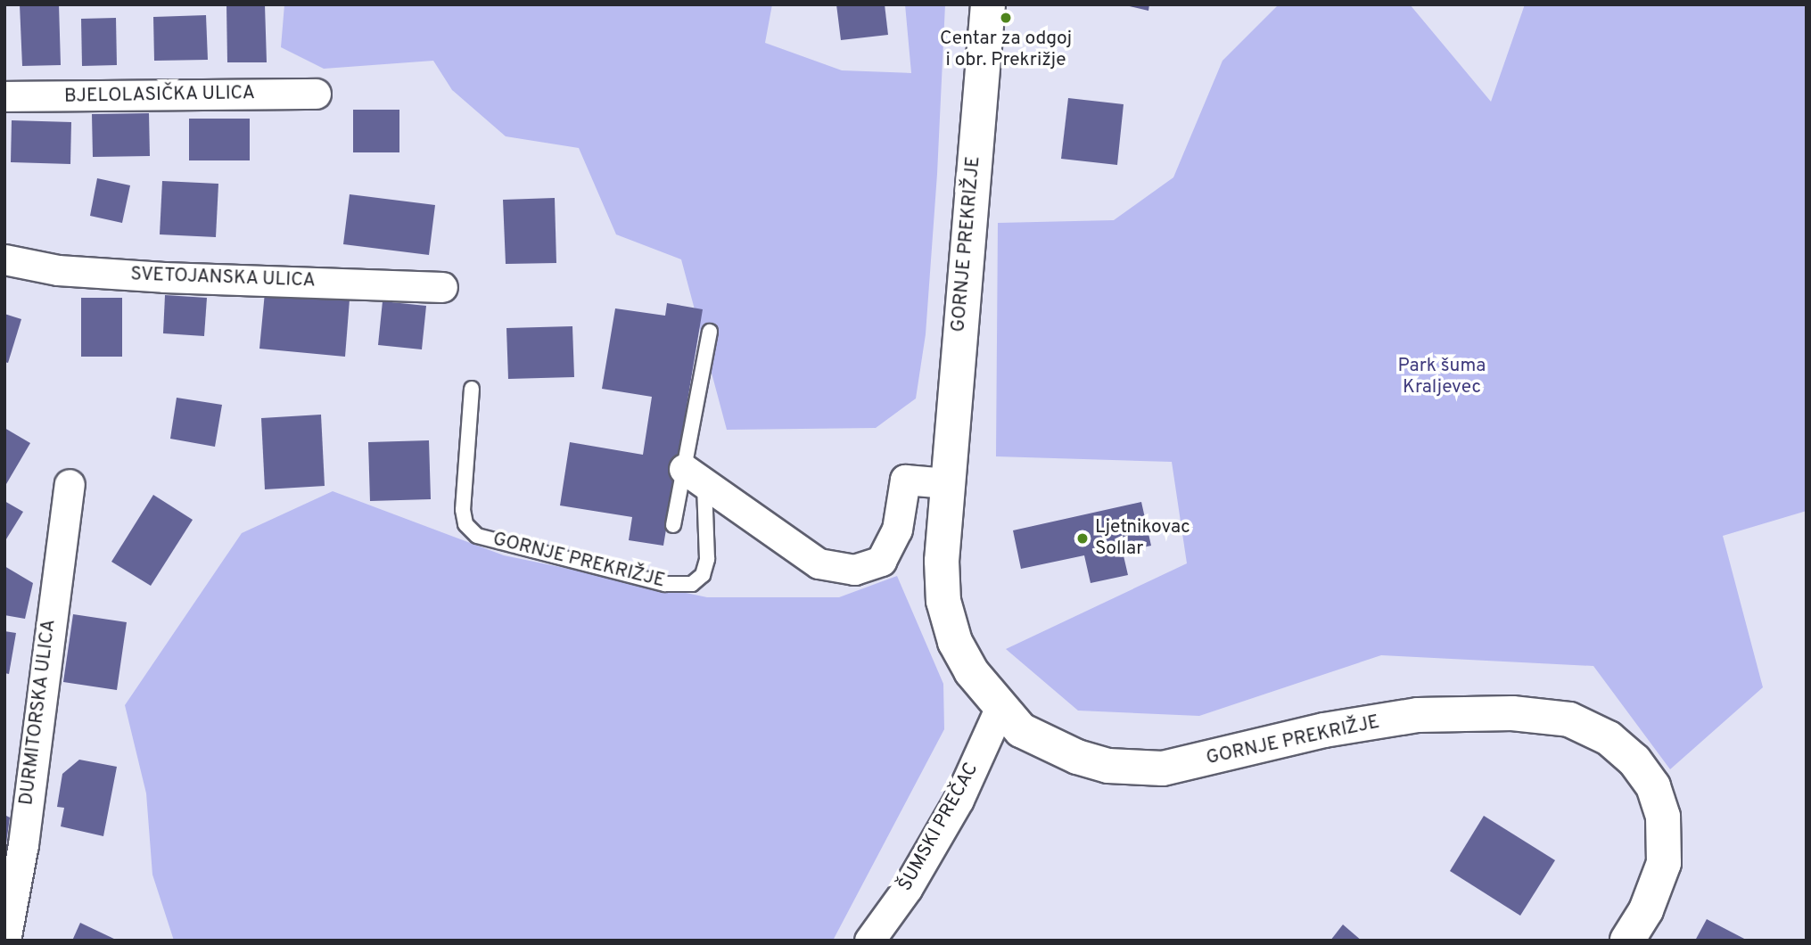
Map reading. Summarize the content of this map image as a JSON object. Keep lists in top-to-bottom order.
{
  "streets": {
    "street": [
      "BJELOLASIČKA ULICA",
      "GORNJE PREKRIŽJE",
      "SVETOJANSKA ULICA",
      "DURMITORSKA ULICA",
      "ŠUMSKI PREČAC"
    ]
  },
  "crossings": [
    ["GORNJE PREKRIŽJE", "ŠUMSKI PREČAC"]
  ],
  "parks": ["Park šuma Kraljevec"],
  "places": ["Centar za odgoj i obr. Prekrižje", "Ljetnikovac Sollar"]
}
